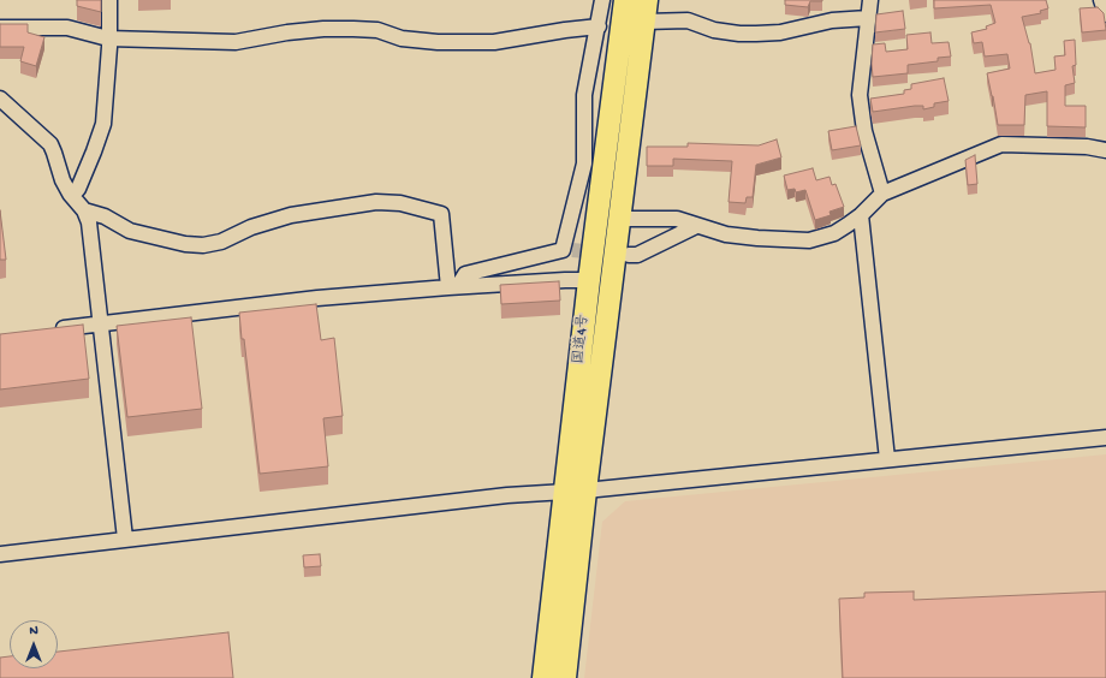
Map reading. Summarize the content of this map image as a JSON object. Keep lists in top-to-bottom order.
{
  "streets": {
    "highway": ["国道4号"]
  },
  "north": "top"
}
